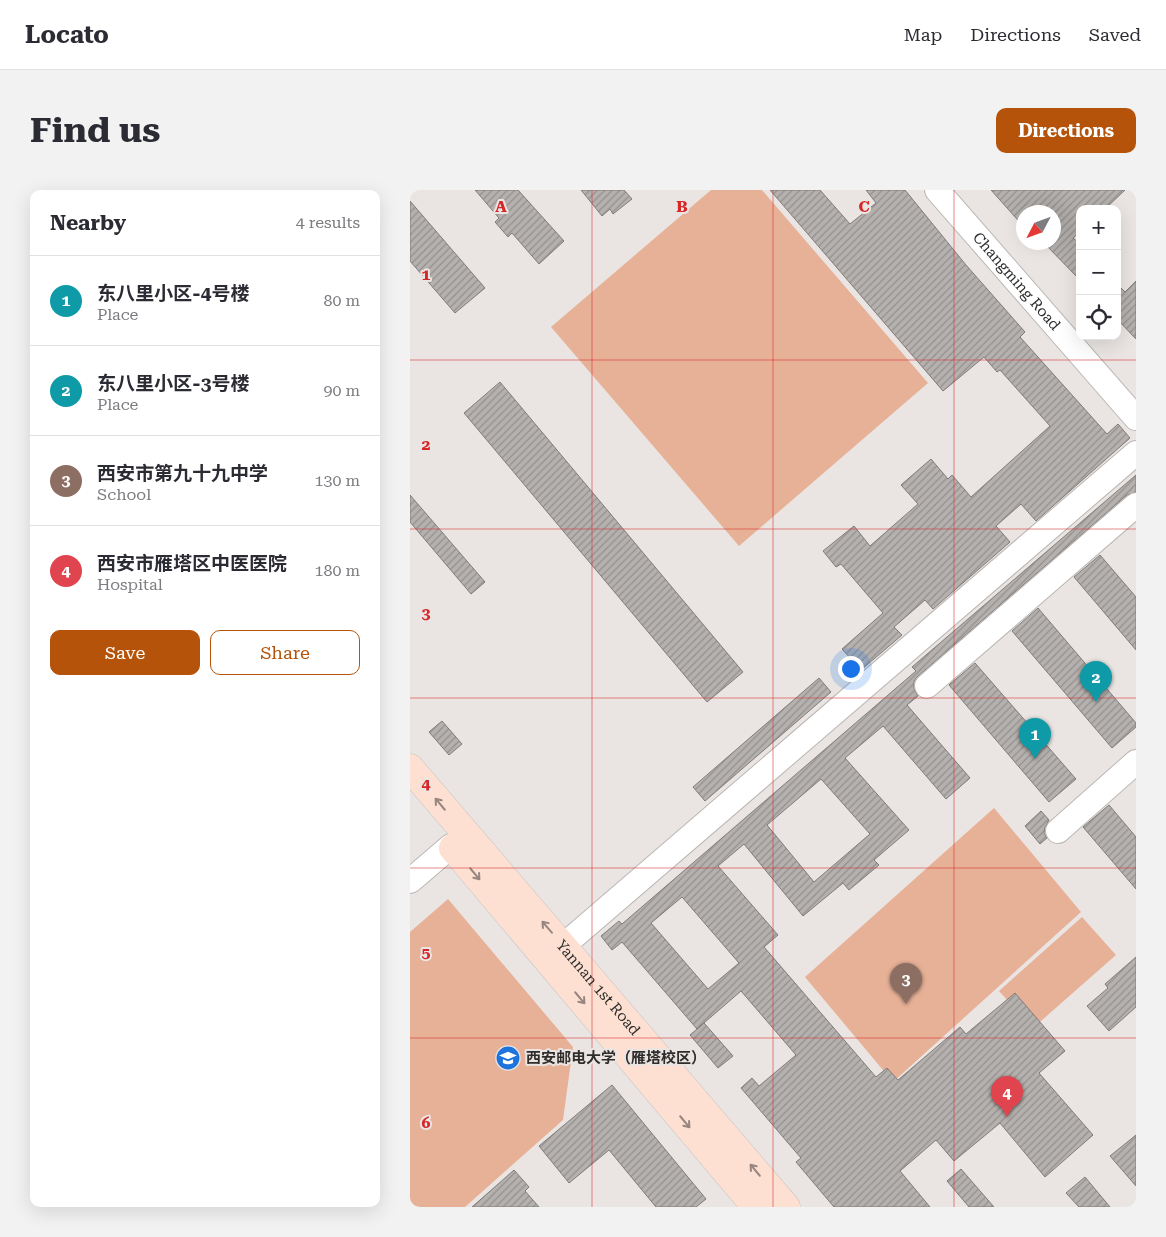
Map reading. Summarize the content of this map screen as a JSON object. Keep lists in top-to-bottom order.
{
  "streets": {
    "main road": ["Yannan 1st Road"],
    "street": ["Changming Road"]
  },
  "places": {
    "school or university": ["西安邮电大学（雁塔校区）"]
  },
  "north": "bottom left",
  "page": {
    "header": "Locato",
    "nav": ["Map", "Directions", "Saved"],
    "buttons": [
      "Directions",
      ["Save", "Share"]
    ],
    "title": "Find us",
    "heading": ["Nearby", "4 results"],
    "map_buttons": ["+", "−"],
    "list": [
      {
        "mark": "1",
        "name": "东八里小区-4号楼",
        "note": "Place",
        "value": "80 m"
      },
      {
        "mark": "2",
        "name": "东八里小区-3号楼",
        "note": "Place",
        "value": "90 m"
      },
      {
        "mark": "3",
        "name": "西安市第九十九中学",
        "note": "School",
        "value": "130 m"
      },
      {
        "mark": "4",
        "name": "西安市雁塔区中医医院",
        "note": "Hospital",
        "value": "180 m"
      }
    ],
    "pins": [
      "2",
      "1",
      "3",
      "4"
    ]
  },
  "grid": {
    "columns": ["A", "B", "C"],
    "rows": [
      "1",
      "2",
      "3",
      "4",
      "5",
      "6"
    ]
  }
}
